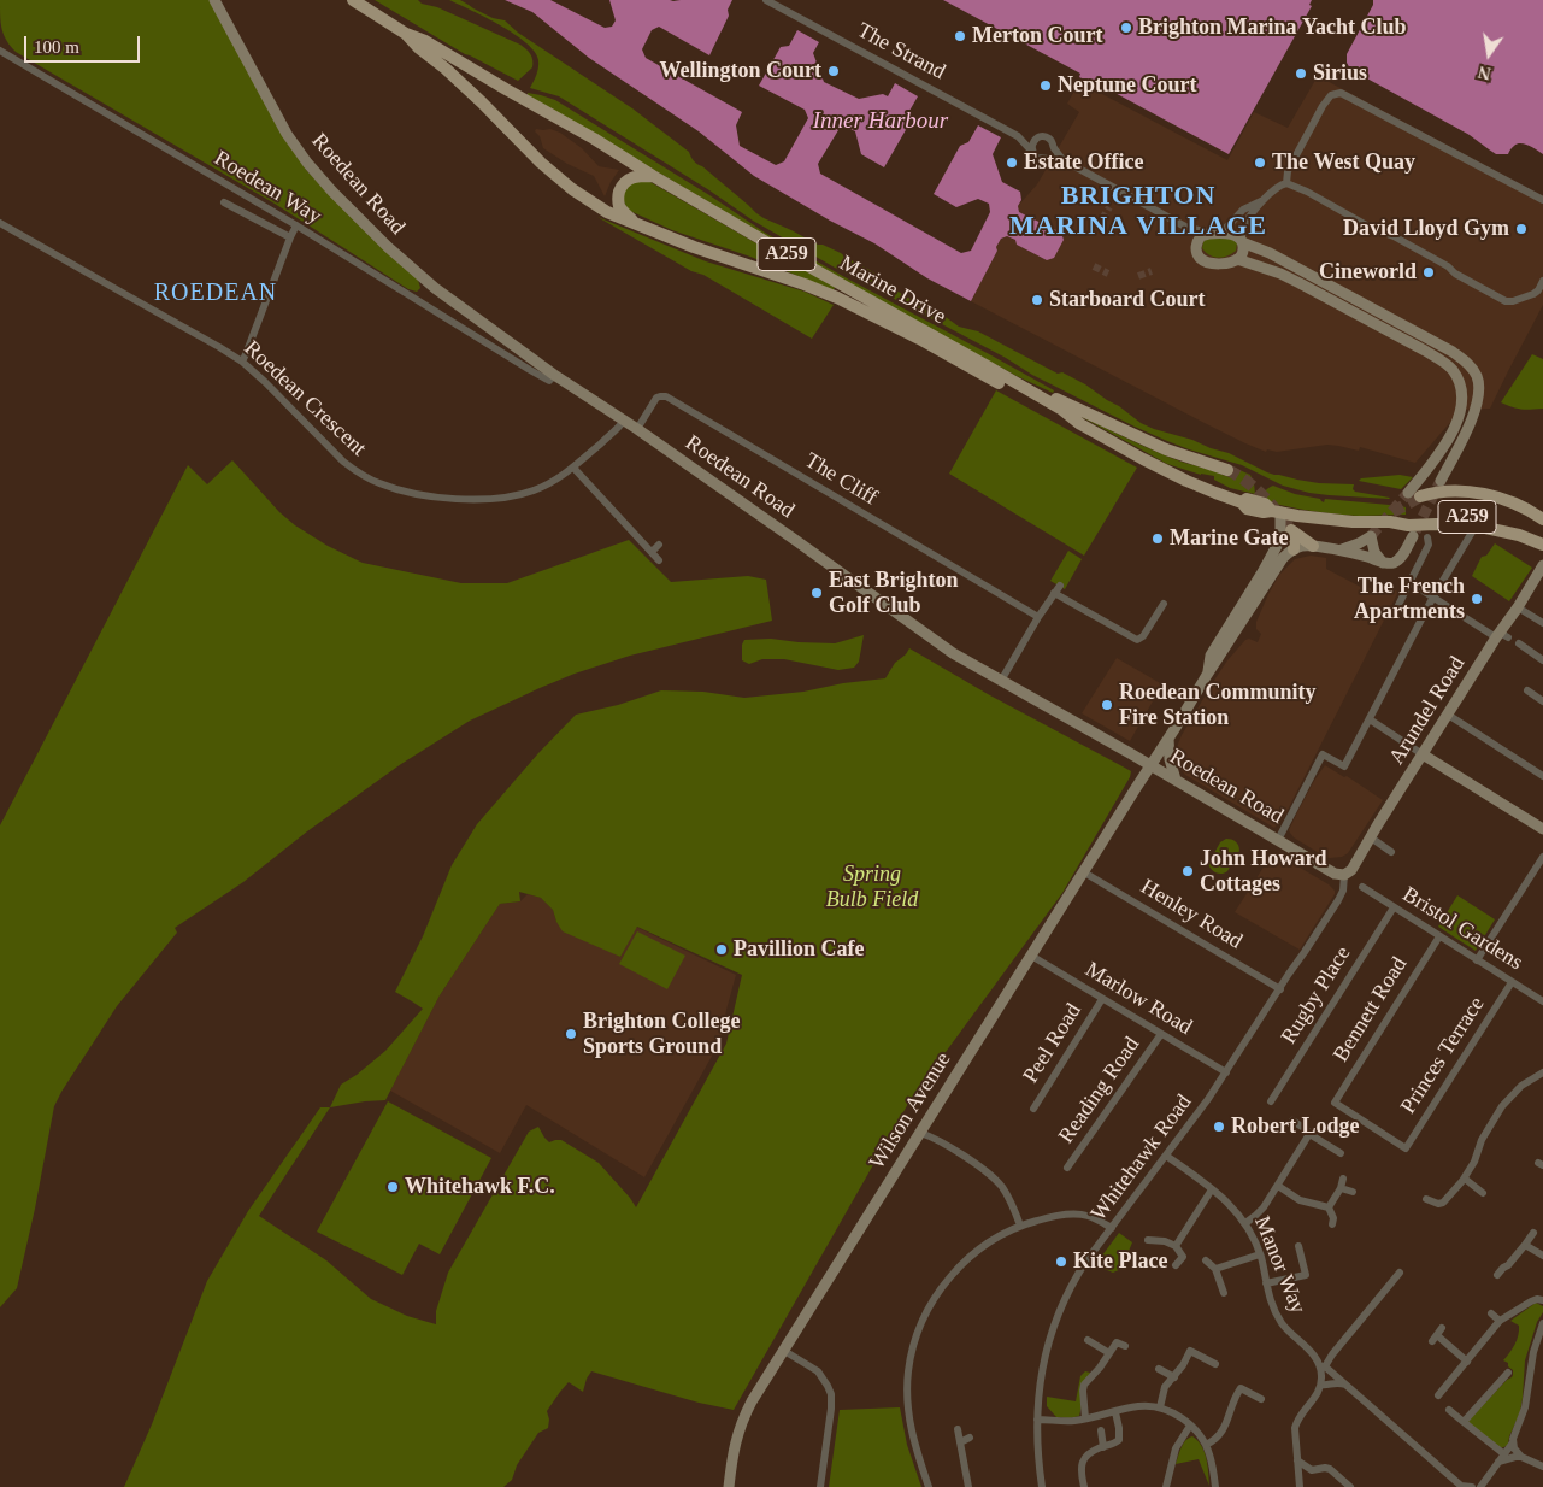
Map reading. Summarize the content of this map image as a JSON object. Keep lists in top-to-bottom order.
{
  "streets": {
    "main road": ["A259", "Marine Drive"],
    "street": [
      "The Strand",
      "Roedean Road",
      "Roedean Way",
      "Roedean Crescent",
      "The Cliff",
      "Arundel Road",
      "Henley Road",
      "Bristol Gardens",
      "Rugby Place",
      "Marlow Road",
      "Bennett Road",
      "Peel Road",
      "Princes Terrace",
      "Reading Road",
      "Wilson Avenue",
      "Whitehawk Road",
      "Manor Way"
    ]
  },
  "crossings": [
    ["Roedean Road", "Roedean Way"],
    ["Roedean Road", "Roedean Crescent"],
    ["Roedean Road", "The Cliff"],
    ["Roedean Road", "Arundel Road"],
    ["Roedean Road", "Wilson Avenue"],
    ["Roedean Road", "Whitehawk Road"],
    ["Arundel Road", "Whitehawk Road"],
    ["Henley Road", "Wilson Avenue"],
    ["Henley Road", "Whitehawk Road"],
    ["Bristol Gardens", "Rugby Place"],
    ["Bristol Gardens", "Bennett Road"],
    ["Bristol Gardens", "Princes Terrace"],
    ["Marlow Road", "Peel Road"],
    ["Marlow Road", "Reading Road"],
    ["Marlow Road", "Wilson Avenue"],
    ["Marlow Road", "Whitehawk Road"],
    ["Bennett Road", "Princes Terrace"],
    ["Whitehawk Road", "Manor Way"]
  ],
  "districts": ["BRIGHTON MARINA VILLAGE", "ROEDEAN"],
  "water": ["Inner Harbour"],
  "parks": ["Spring Bulb Field"],
  "places": [
    "Brighton Marina Yacht Club",
    "Merton Court",
    "Wellington Court",
    "Sirius",
    "Neptune Court",
    "Estate Office",
    "The West Quay",
    "David Lloyd Gym",
    "Cineworld",
    "Starboard Court",
    "Marine Gate",
    "East Brighton Golf Club",
    "The French Apartments",
    "Roedean Community Fire Station",
    "John Howard Cottages",
    "Pavillion Cafe",
    "Brighton College Sports Ground",
    "Robert Lodge",
    "Whitehawk F.C.",
    "Kite Place"
  ],
  "scale_bar": "100 m",
  "north": "bottom"
}
